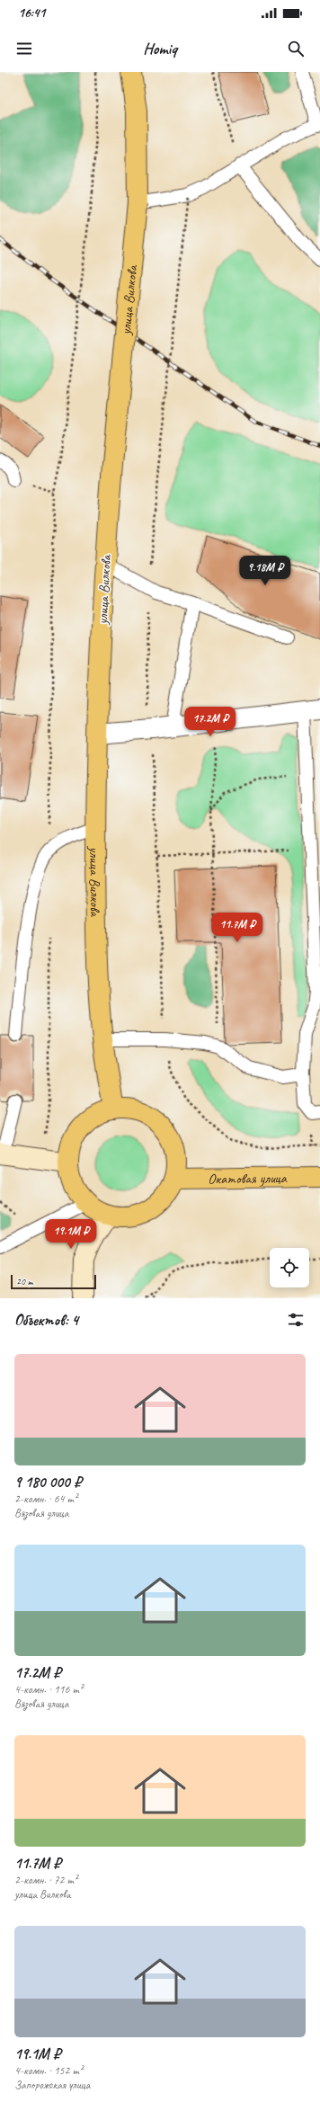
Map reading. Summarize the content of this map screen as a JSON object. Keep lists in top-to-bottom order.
{
  "streets": {
    "main road": ["улица Вилкова", "Окатовая улица"]
  },
  "crossings": [
    ["улица Вилкова", "Окатовая улица"]
  ],
  "scale_bar": "20 m",
  "page": {
    "status": "16:41",
    "header": "Homiq",
    "price": [
      "9.18M ₽",
      "17.2M ₽",
      "11.7M ₽",
      "19.1M ₽"
    ],
    "scale": "20 m",
    "heading": "Объектов: 4",
    "list": [
      {
        "name": "9 180 000 ₽",
        "note": "2-комн. · 64 m² · Вязовая улица"
      },
      {
        "name": "17.2M ₽",
        "note": "4-комн. · 116 m² · Вязовая улица"
      },
      {
        "name": "11.7M ₽",
        "note": "2-комн. · 72 m² · улица Вилкова"
      },
      {
        "name": "19.1M ₽",
        "note": "4-комн. · 152 m² · Запорожская улица"
      }
    ]
  }
}
